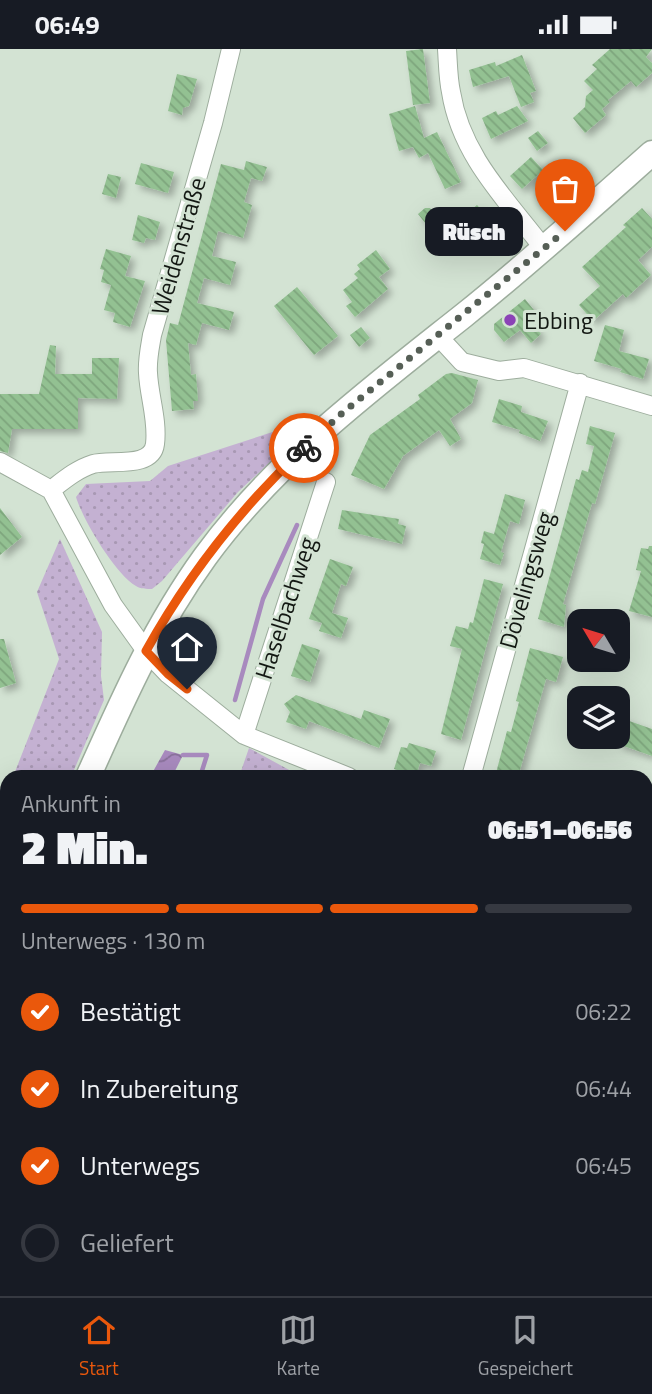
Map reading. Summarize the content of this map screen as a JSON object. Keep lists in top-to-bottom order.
{
  "streets": {
    "street": ["Weidenstraße", "Dövelingsweg", "Haselbachweg"]
  },
  "places": ["Rüsch", "Ebbing"],
  "north": "top left",
  "page": {
    "status": "06:49",
    "bubble": "Rüsch",
    "heading": ["2 Min.", "Ankunft in", "06:51–06:56"],
    "bar": "Unterwegs · 130 m",
    "list": [
      ["Bestätigt", "06:22"],
      ["In Zubereitung", "06:44"],
      ["Unterwegs", "06:45"],
      "Geliefert"
    ],
    "tabs": ["Start", "Karte", "Gespeichert"]
  }
}
